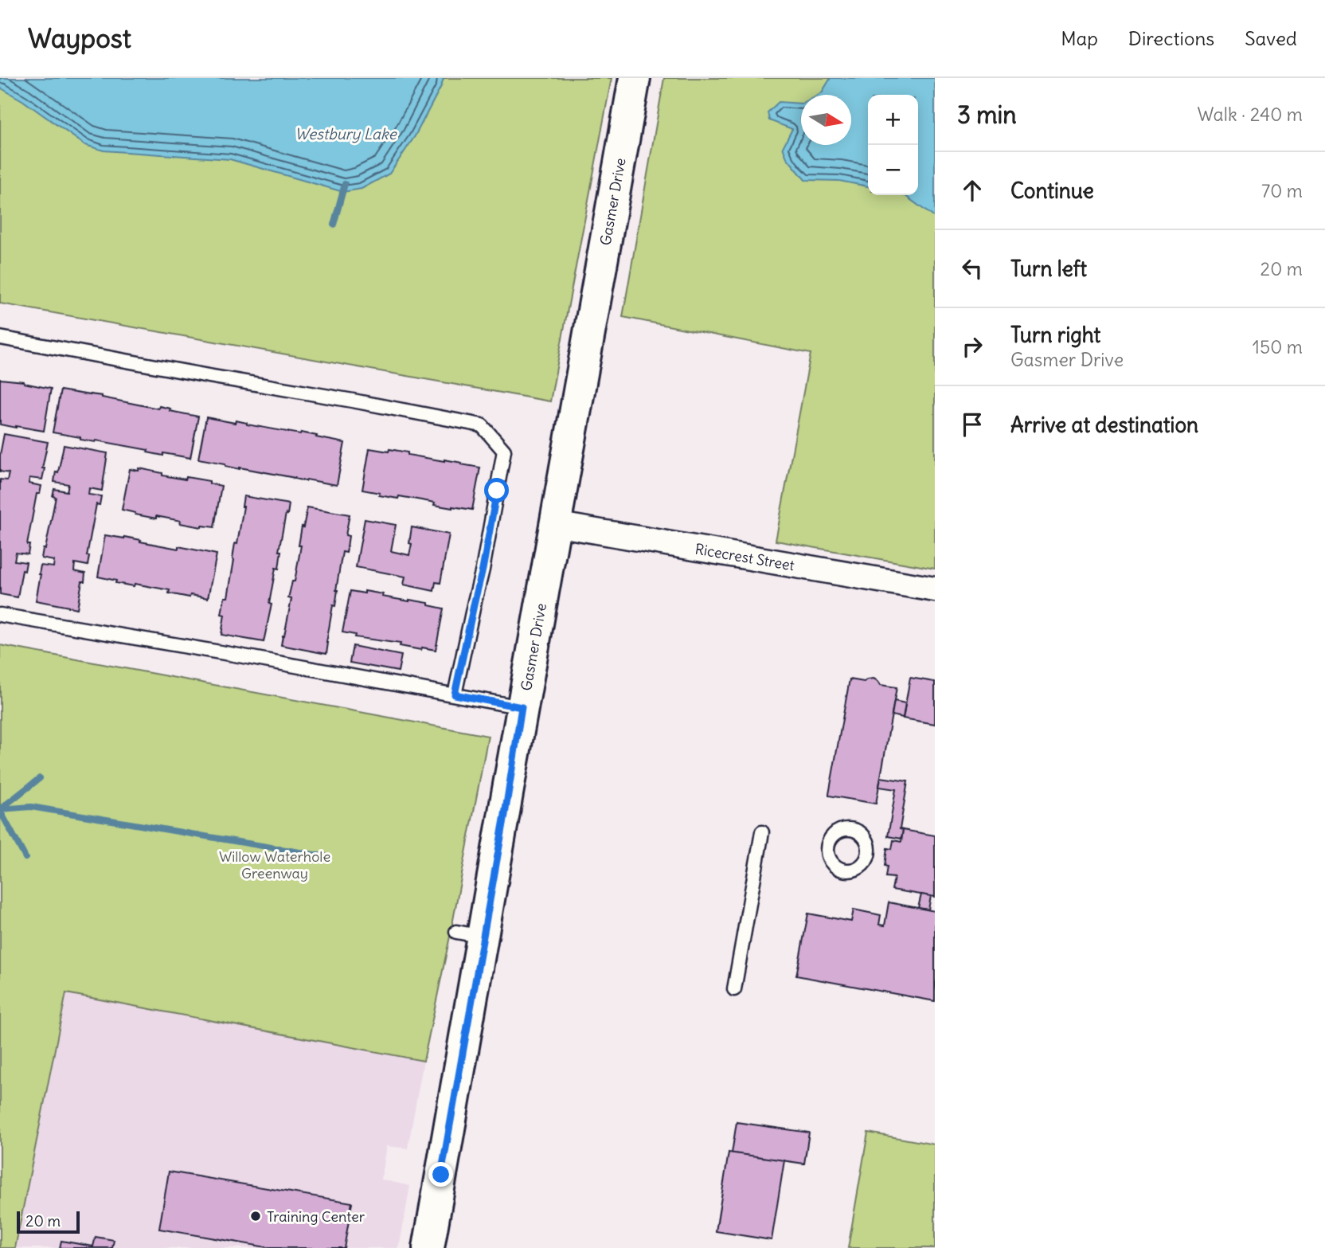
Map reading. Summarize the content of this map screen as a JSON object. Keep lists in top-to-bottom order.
{
  "streets": {
    "street": ["Gasmer Drive", "Ricecrest Street"]
  },
  "crossings": [
    ["Gasmer Drive", "Ricecrest Street"]
  ],
  "water": ["Westbury Lake"],
  "parks": ["Willow Waterhole Greenway"],
  "places": ["Training Center"],
  "scale_bar": "20 m",
  "north": "right",
  "page": {
    "header": "Waypost",
    "nav": ["Map", "Directions", "Saved"],
    "heading": ["3 min", "Walk · 240 m"],
    "map_buttons": ["+", "−"],
    "list": [
      ["Continue", "70 m"],
      ["Turn left", "20 m"],
      ["Turn right", "Gasmer Drive", "150 m"],
      "Arrive at destination"
    ],
    "scale": "20 m"
  }
}
